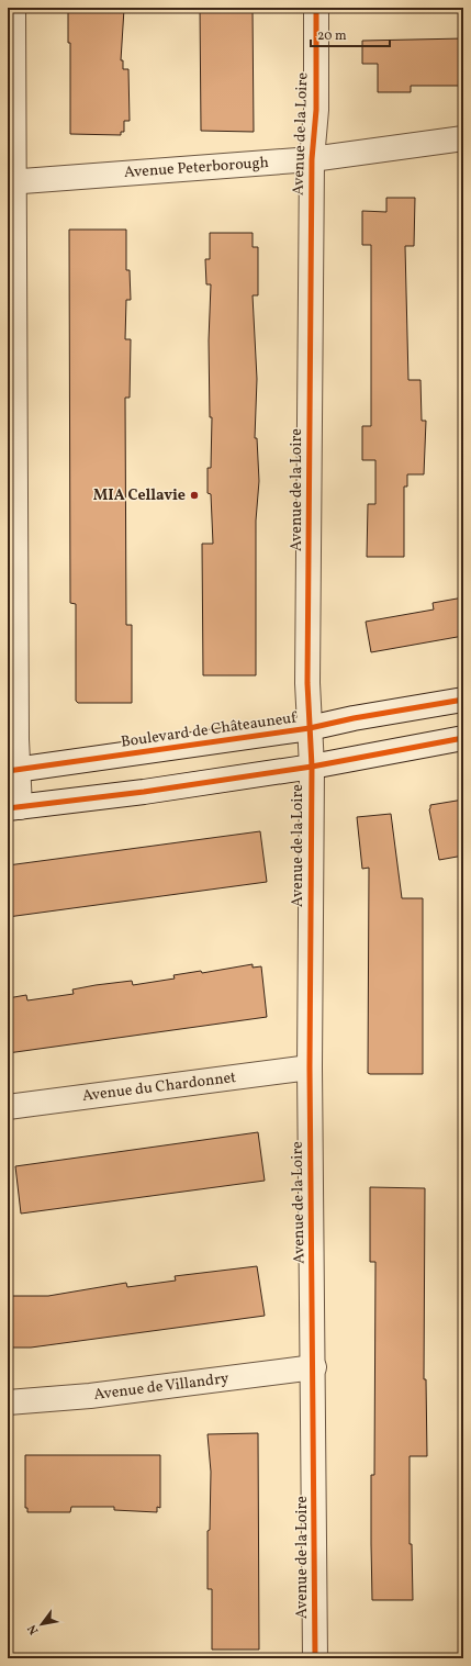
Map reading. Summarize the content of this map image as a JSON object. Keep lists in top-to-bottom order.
{
  "streets": {
    "street": [
      "Avenue de la Loire",
      "Avenue Peterborough",
      "Boulevard de Châteauneuf",
      "Avenue du Chardonnet",
      "Avenue de Villandry"
    ]
  },
  "crossings": [
    ["Avenue de la Loire", "Avenue Peterborough"],
    ["Avenue de la Loire", "Boulevard de Châteauneuf"],
    ["Avenue de la Loire", "Avenue du Chardonnet"],
    ["Avenue de la Loire", "Avenue de Villandry"]
  ],
  "places": ["MIA Cellavie"],
  "scale_bar": "20 m",
  "north": "bottom left"
}
